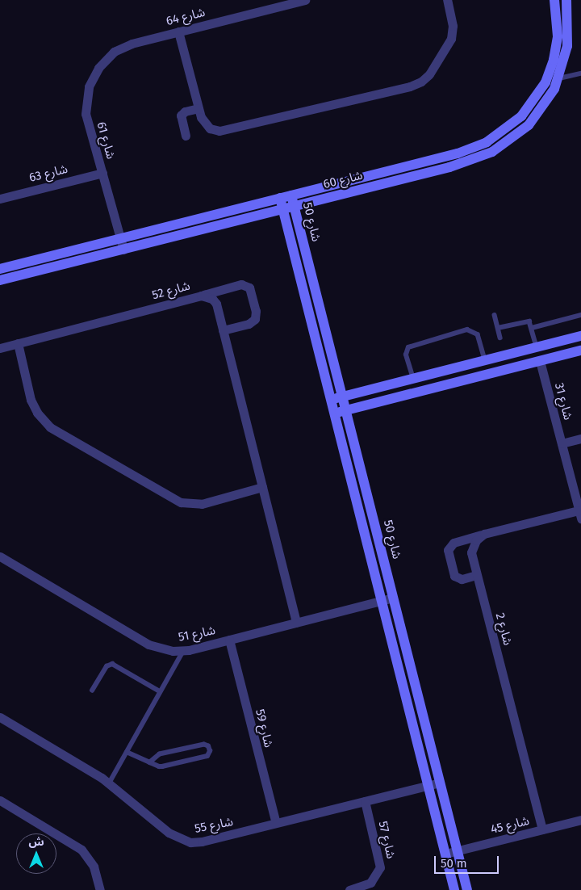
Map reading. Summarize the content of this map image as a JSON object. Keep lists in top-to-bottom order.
{
  "streets": {
    "street": [
      "شارع 64",
      "شارع 61",
      "شارع 63",
      "شارع 60",
      "شارع 50",
      "شارع 52",
      "شارع 31",
      "شارع 2",
      "شارع 51",
      "شارع 59",
      "شارع 55",
      "شارع 45",
      "شارع 57"
    ]
  },
  "crossings": [
    ["شارع 64", "شارع 61"],
    ["شارع 61", "شارع 63"],
    ["شارع 61", "شارع 60"],
    ["شارع 60", "شارع 50"],
    ["شارع 50", "شارع 51"],
    ["شارع 50", "شارع 55"],
    ["شارع 50", "شارع 45"],
    ["شارع 52", "شارع 51"],
    ["شارع 2", "شارع 45"],
    ["شارع 51", "شارع 59"],
    ["شارع 59", "شارع 55"],
    ["شارع 55", "شارع 57"]
  ],
  "scale_bar": "50 m",
  "north": "top"
}
